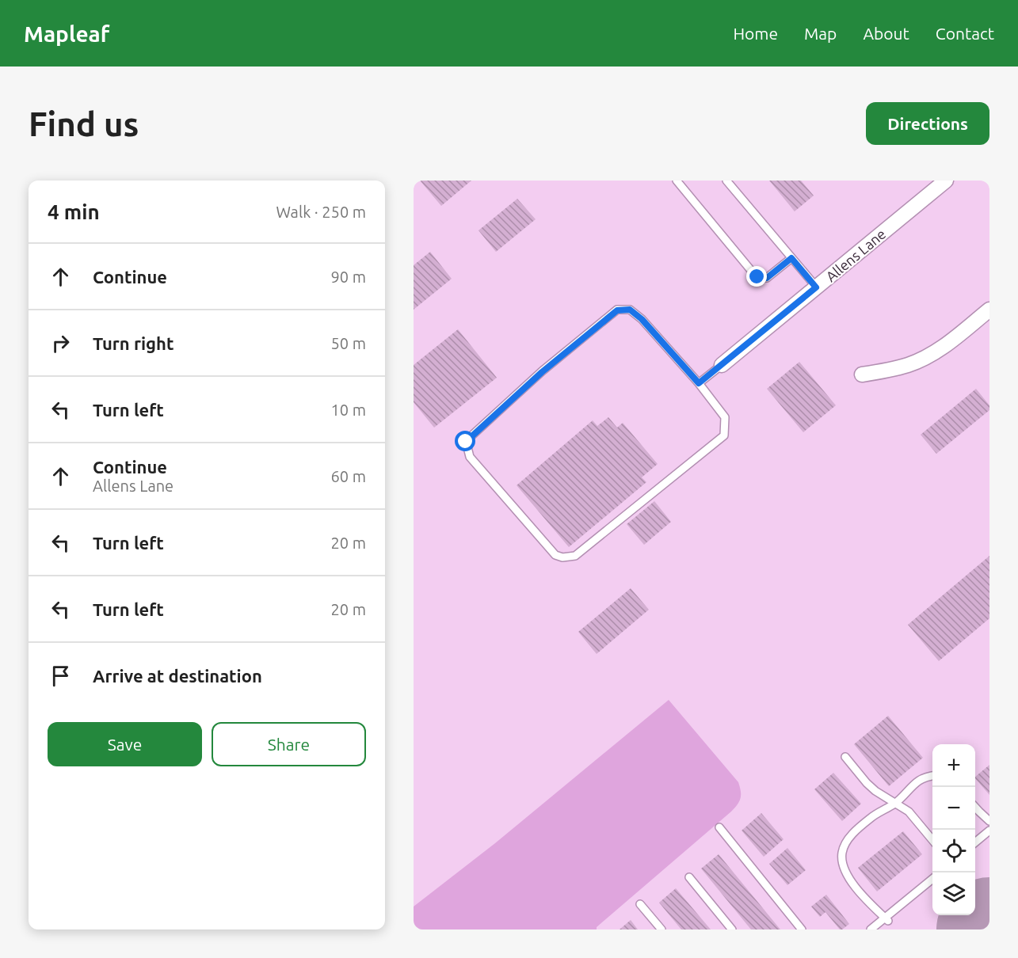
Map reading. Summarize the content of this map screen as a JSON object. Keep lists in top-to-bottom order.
{
  "streets": {
    "street": ["Allens Lane"]
  },
  "page": {
    "header": "Mapleaf",
    "nav": [
      "Home",
      "Map",
      "About",
      "Contact"
    ],
    "buttons": [
      "Directions",
      ["Save", "Share"]
    ],
    "title": "Find us",
    "heading": ["4 min", "Walk · 250 m"],
    "list": [
      ["Continue", "90 m"],
      ["Turn right", "50 m"],
      ["Turn left", "10 m"],
      ["Continue", "Allens Lane", "60 m"],
      ["Turn left", "20 m"],
      ["Turn left", "20 m"],
      "Arrive at destination"
    ],
    "map_buttons": ["+", "−"]
  }
}
